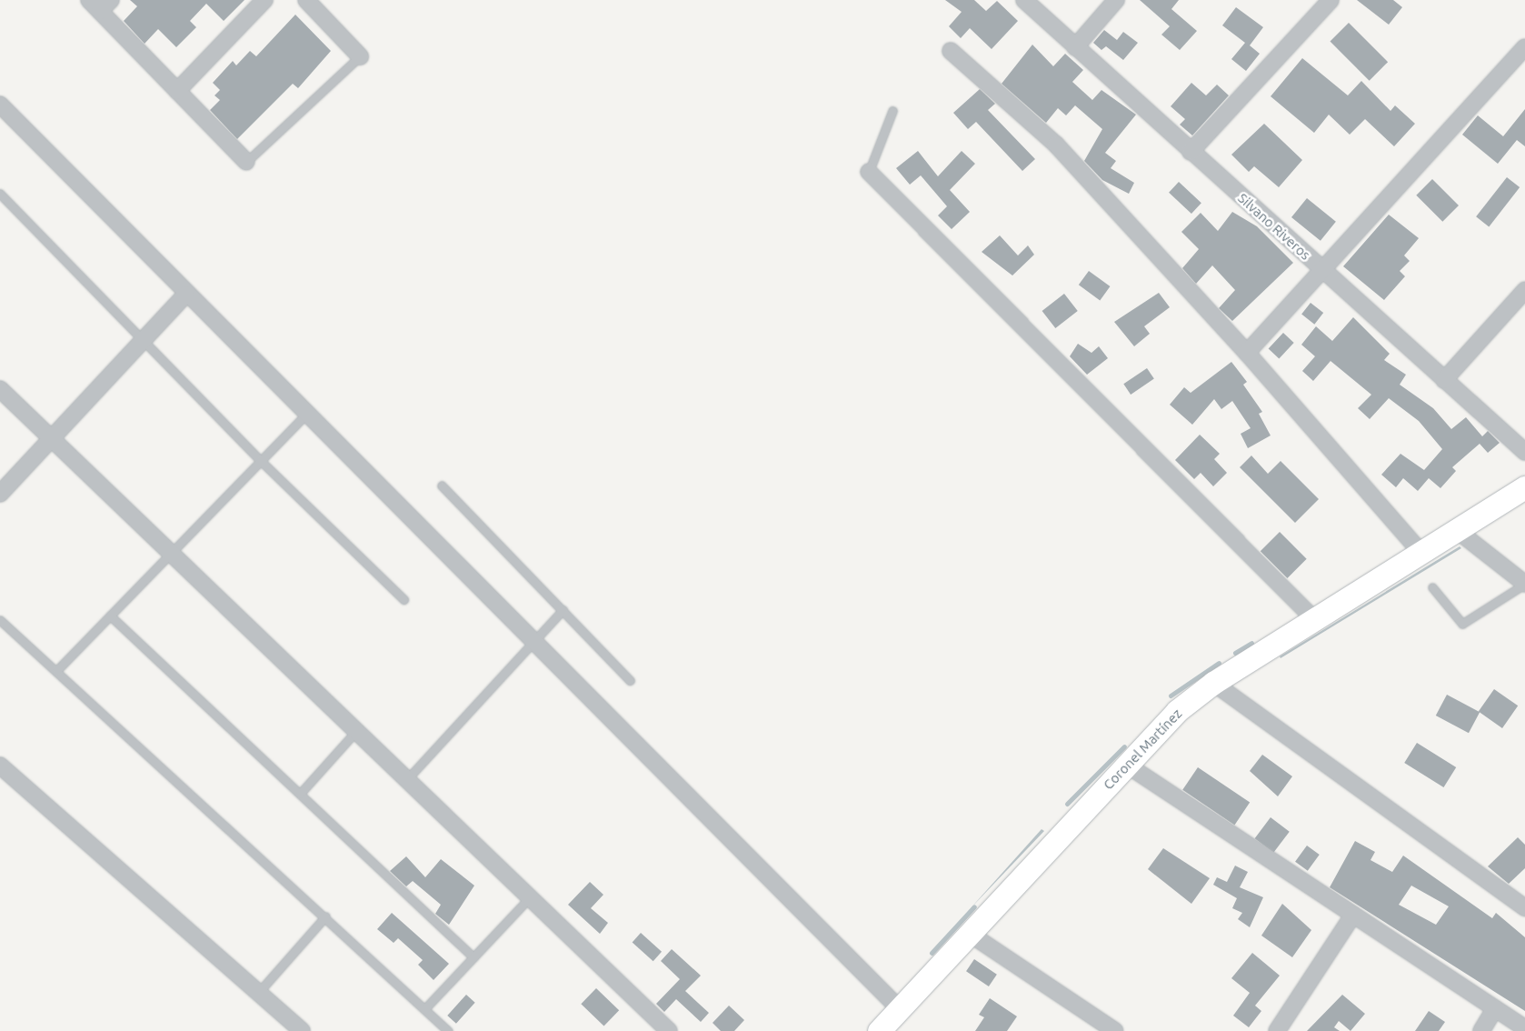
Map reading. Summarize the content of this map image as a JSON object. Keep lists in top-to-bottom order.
{
  "streets": {
    "main road": ["Coronel Martínez"],
    "street": ["Silvano Riveros"]
  }
}
